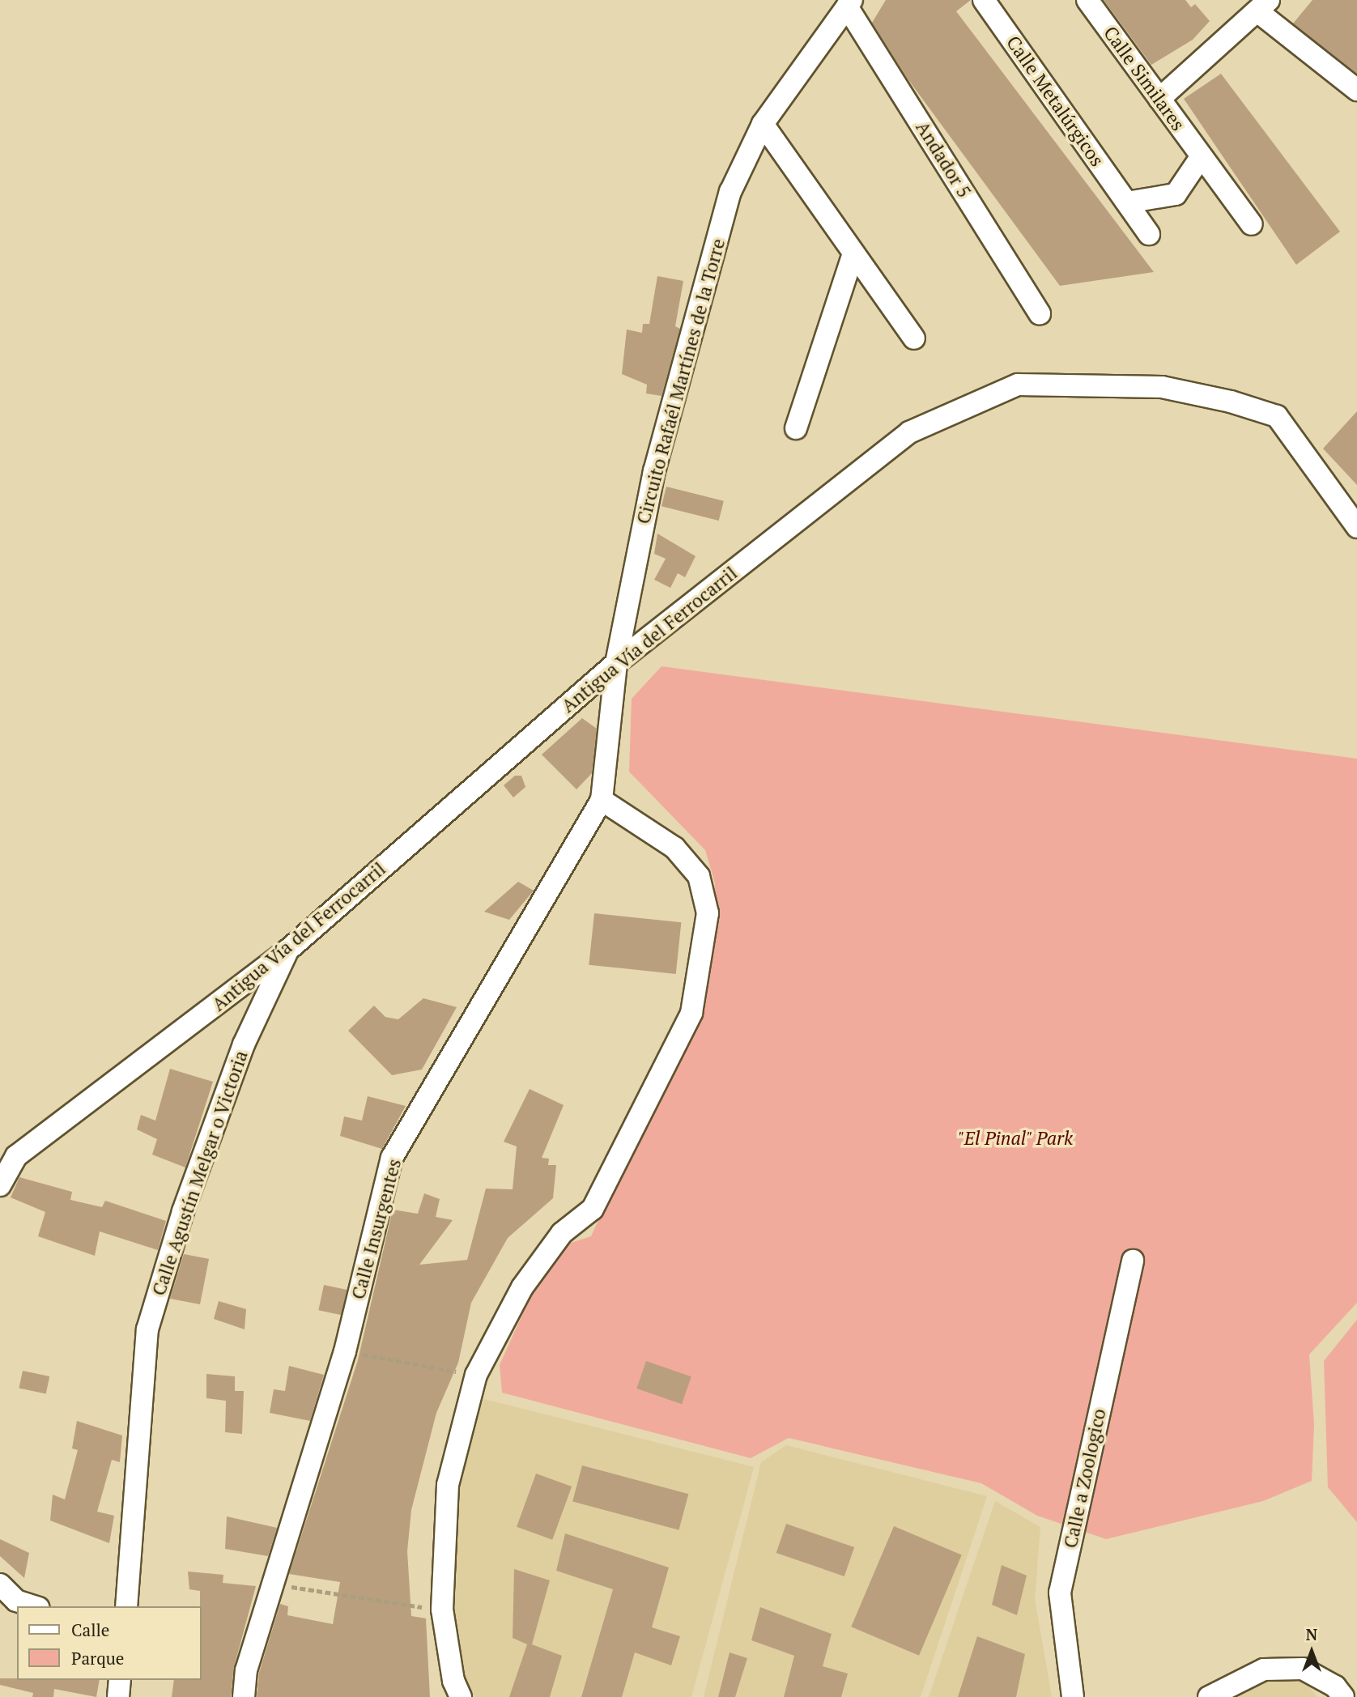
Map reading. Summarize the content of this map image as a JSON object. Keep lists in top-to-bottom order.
{
  "streets": {
    "street": [
      "Calle Similares",
      "Calle Metalúrgicos",
      "Andador 5",
      "Circuito Rafaél Martínes de la Torre",
      "Antigua Vía del Ferrocarril",
      "Calle Agustín Melgar o Victoria",
      "Calle Insurgentes",
      "Calle a Zoologico"
    ]
  },
  "crossings": [
    ["Andador 5", "Circuito Rafaél Martínes de la Torre"],
    ["Circuito Rafaél Martínes de la Torre", "Antigua Vía del Ferrocarril"],
    ["Circuito Rafaél Martínes de la Torre", "Calle Insurgentes"],
    ["Antigua Vía del Ferrocarril", "Calle Agustín Melgar o Victoria"]
  ],
  "parks": ["\"El Pinal\" Park"],
  "legend": ["Calle", "Parque"],
  "north": "top"
}
